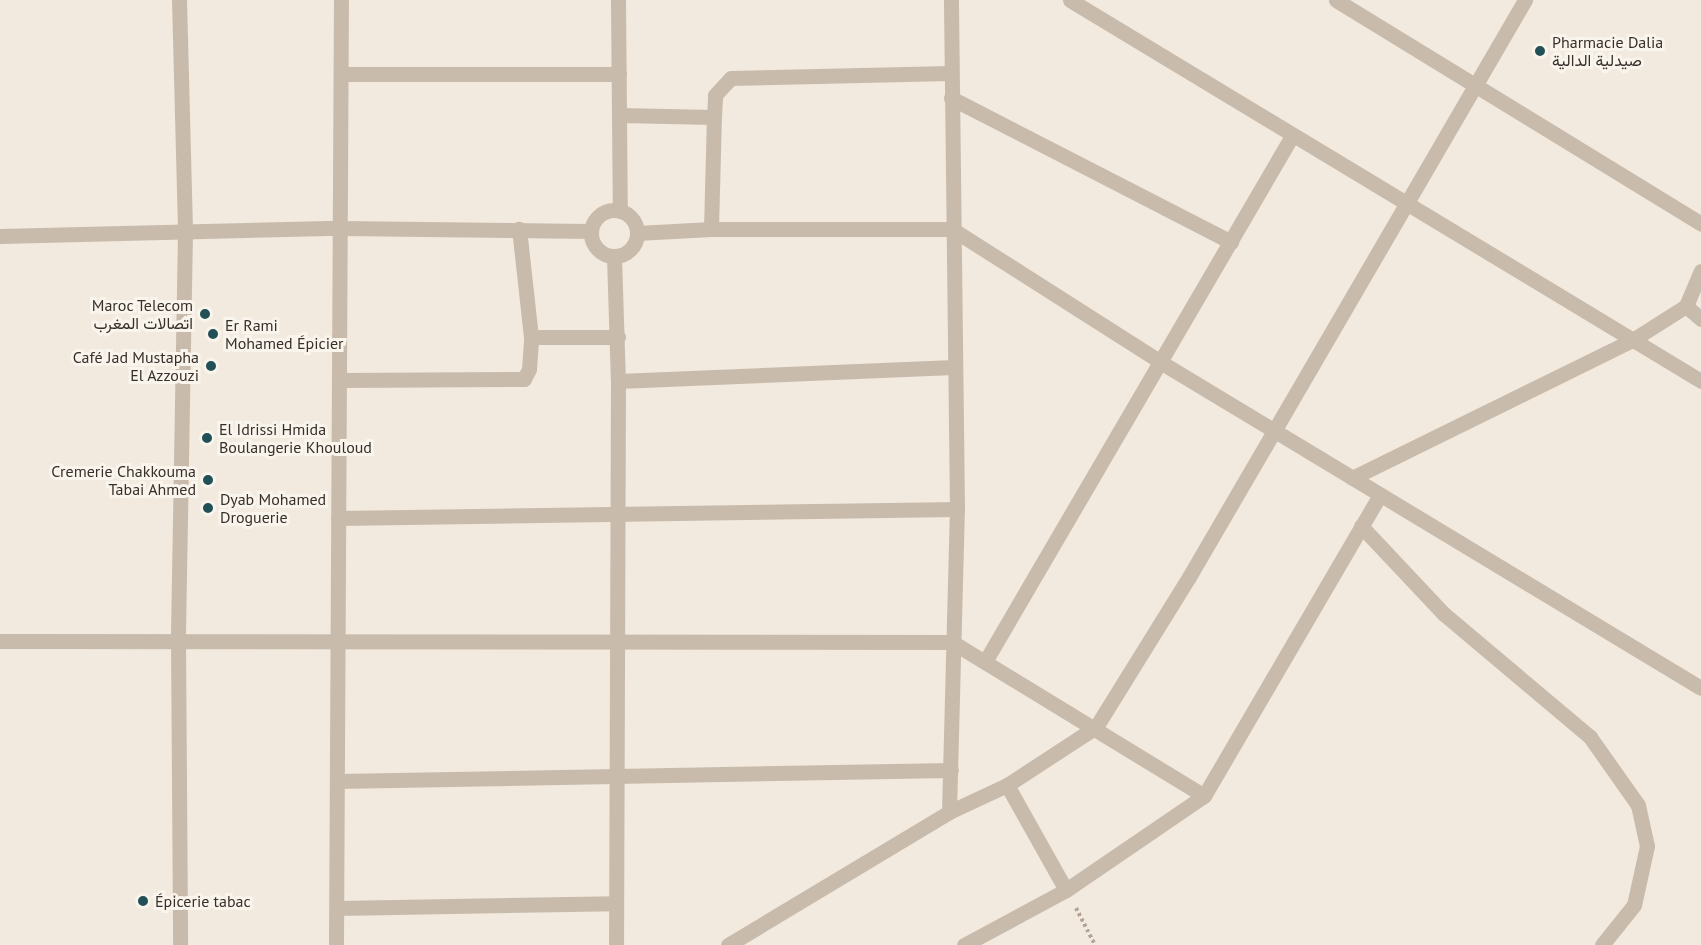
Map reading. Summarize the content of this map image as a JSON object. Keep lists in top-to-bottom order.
{
  "places": [
    "Pharmacie Dalia صيدلية الدالية",
    "Maroc Telecom اتصالات المغرب",
    "Er Rami Mohamed Épicier",
    "Café Jad Mustapha El Azzouzi",
    "El Idrissi Hmida Boulangerie Khouloud",
    "Cremerie Chakkouma Tabai Ahmed",
    "Dyab Mohamed Droguerie",
    "Épicerie tabac"
  ]
}
